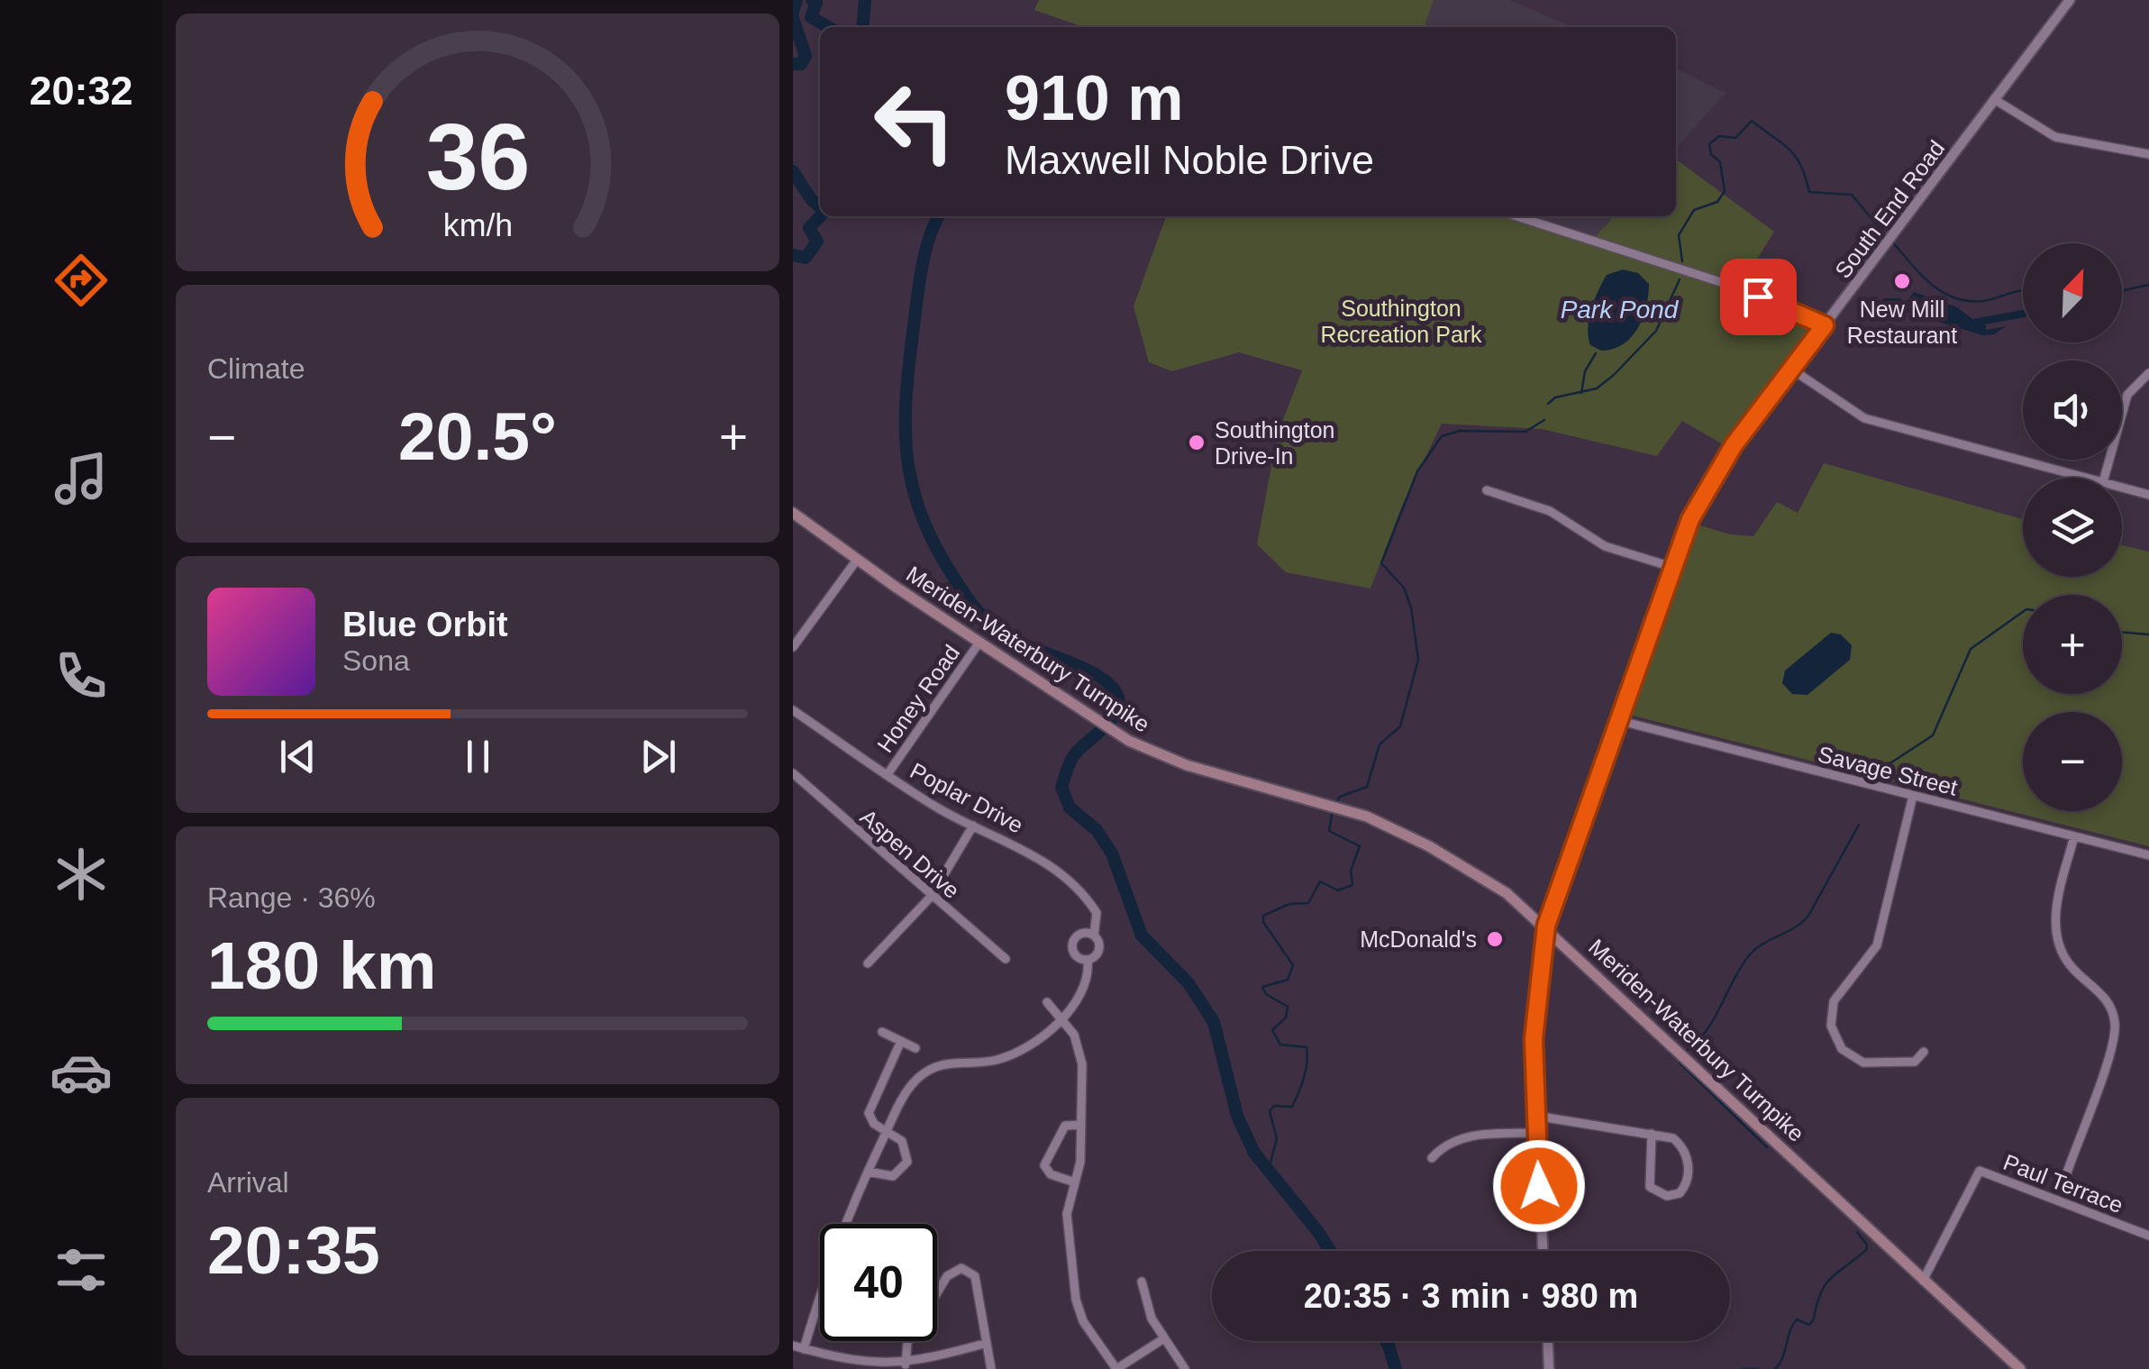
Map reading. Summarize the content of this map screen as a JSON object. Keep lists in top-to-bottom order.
{
  "streets": {
    "main road": ["Meriden-Waterbury Turnpike"],
    "street": [
      "South End Road",
      "Honey Road",
      "Savage Street",
      "Poplar Drive",
      "Aspen Drive",
      "Paul Terrace"
    ]
  },
  "crossings": [
    ["South End Road", "Meriden-Waterbury Turnpike"],
    ["South End Road", "Savage Street"],
    ["Meriden-Waterbury Turnpike", "Honey Road"],
    ["Meriden-Waterbury Turnpike", "Paul Terrace"],
    ["Honey Road", "Poplar Drive"]
  ],
  "water": ["Park Pond"],
  "parks": ["Southington Recreation Park"],
  "places": ["New Mill Restaurant", "Southington Drive-In", "McDonald's"],
  "north": "top right",
  "page": {
    "tabs": "20:32",
    "turn": ["910 m", "Maxwell Noble Drive"],
    "map_buttons": ["+", "−"],
    "tile": [
      "Climate",
      ["Range · 36%", "180 km"],
      ["Arrival", "20:35"]
    ],
    "heat": ["−", "20.5°", "+"],
    "song": ["Blue Orbit", "Sona"],
    "limit": "40",
    "trip": "20:35 · 3 min · 980 m",
    "gauge": ["36", "km/h"]
  }
}
